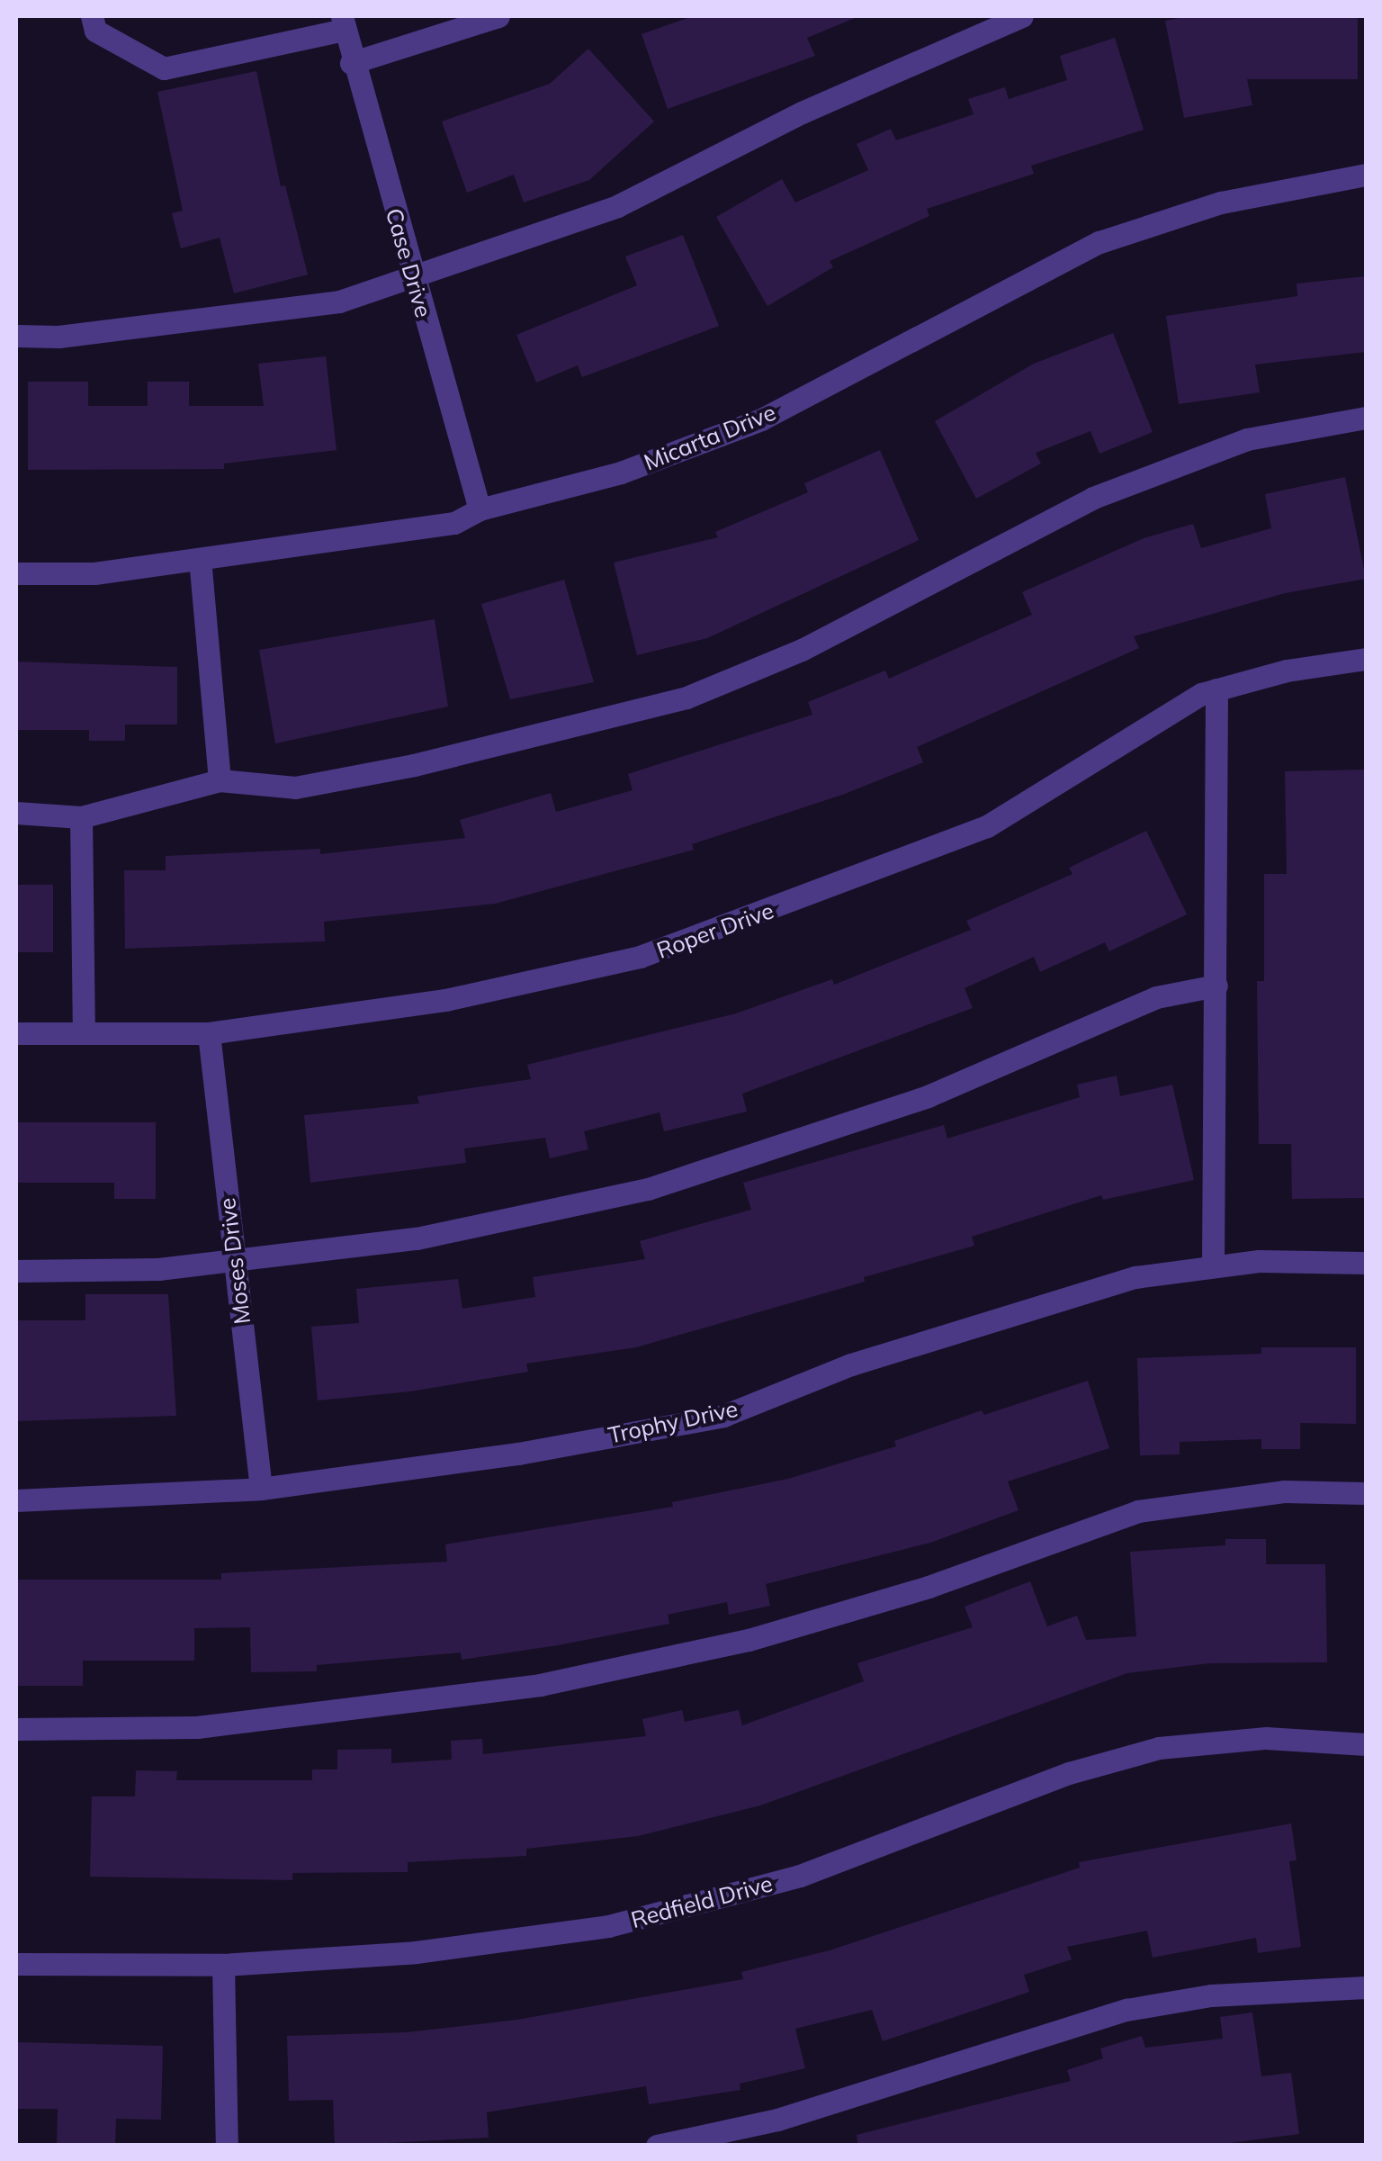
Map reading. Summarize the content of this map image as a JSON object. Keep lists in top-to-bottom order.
{
  "streets": {
    "street": [
      "Case Drive",
      "Micarta Drive",
      "Roper Drive",
      "Moses Drive",
      "Trophy Drive",
      "Redfield Drive"
    ]
  },
  "crossings": [
    ["Case Drive", "Micarta Drive"],
    ["Roper Drive", "Moses Drive"],
    ["Moses Drive", "Trophy Drive"]
  ]
}
